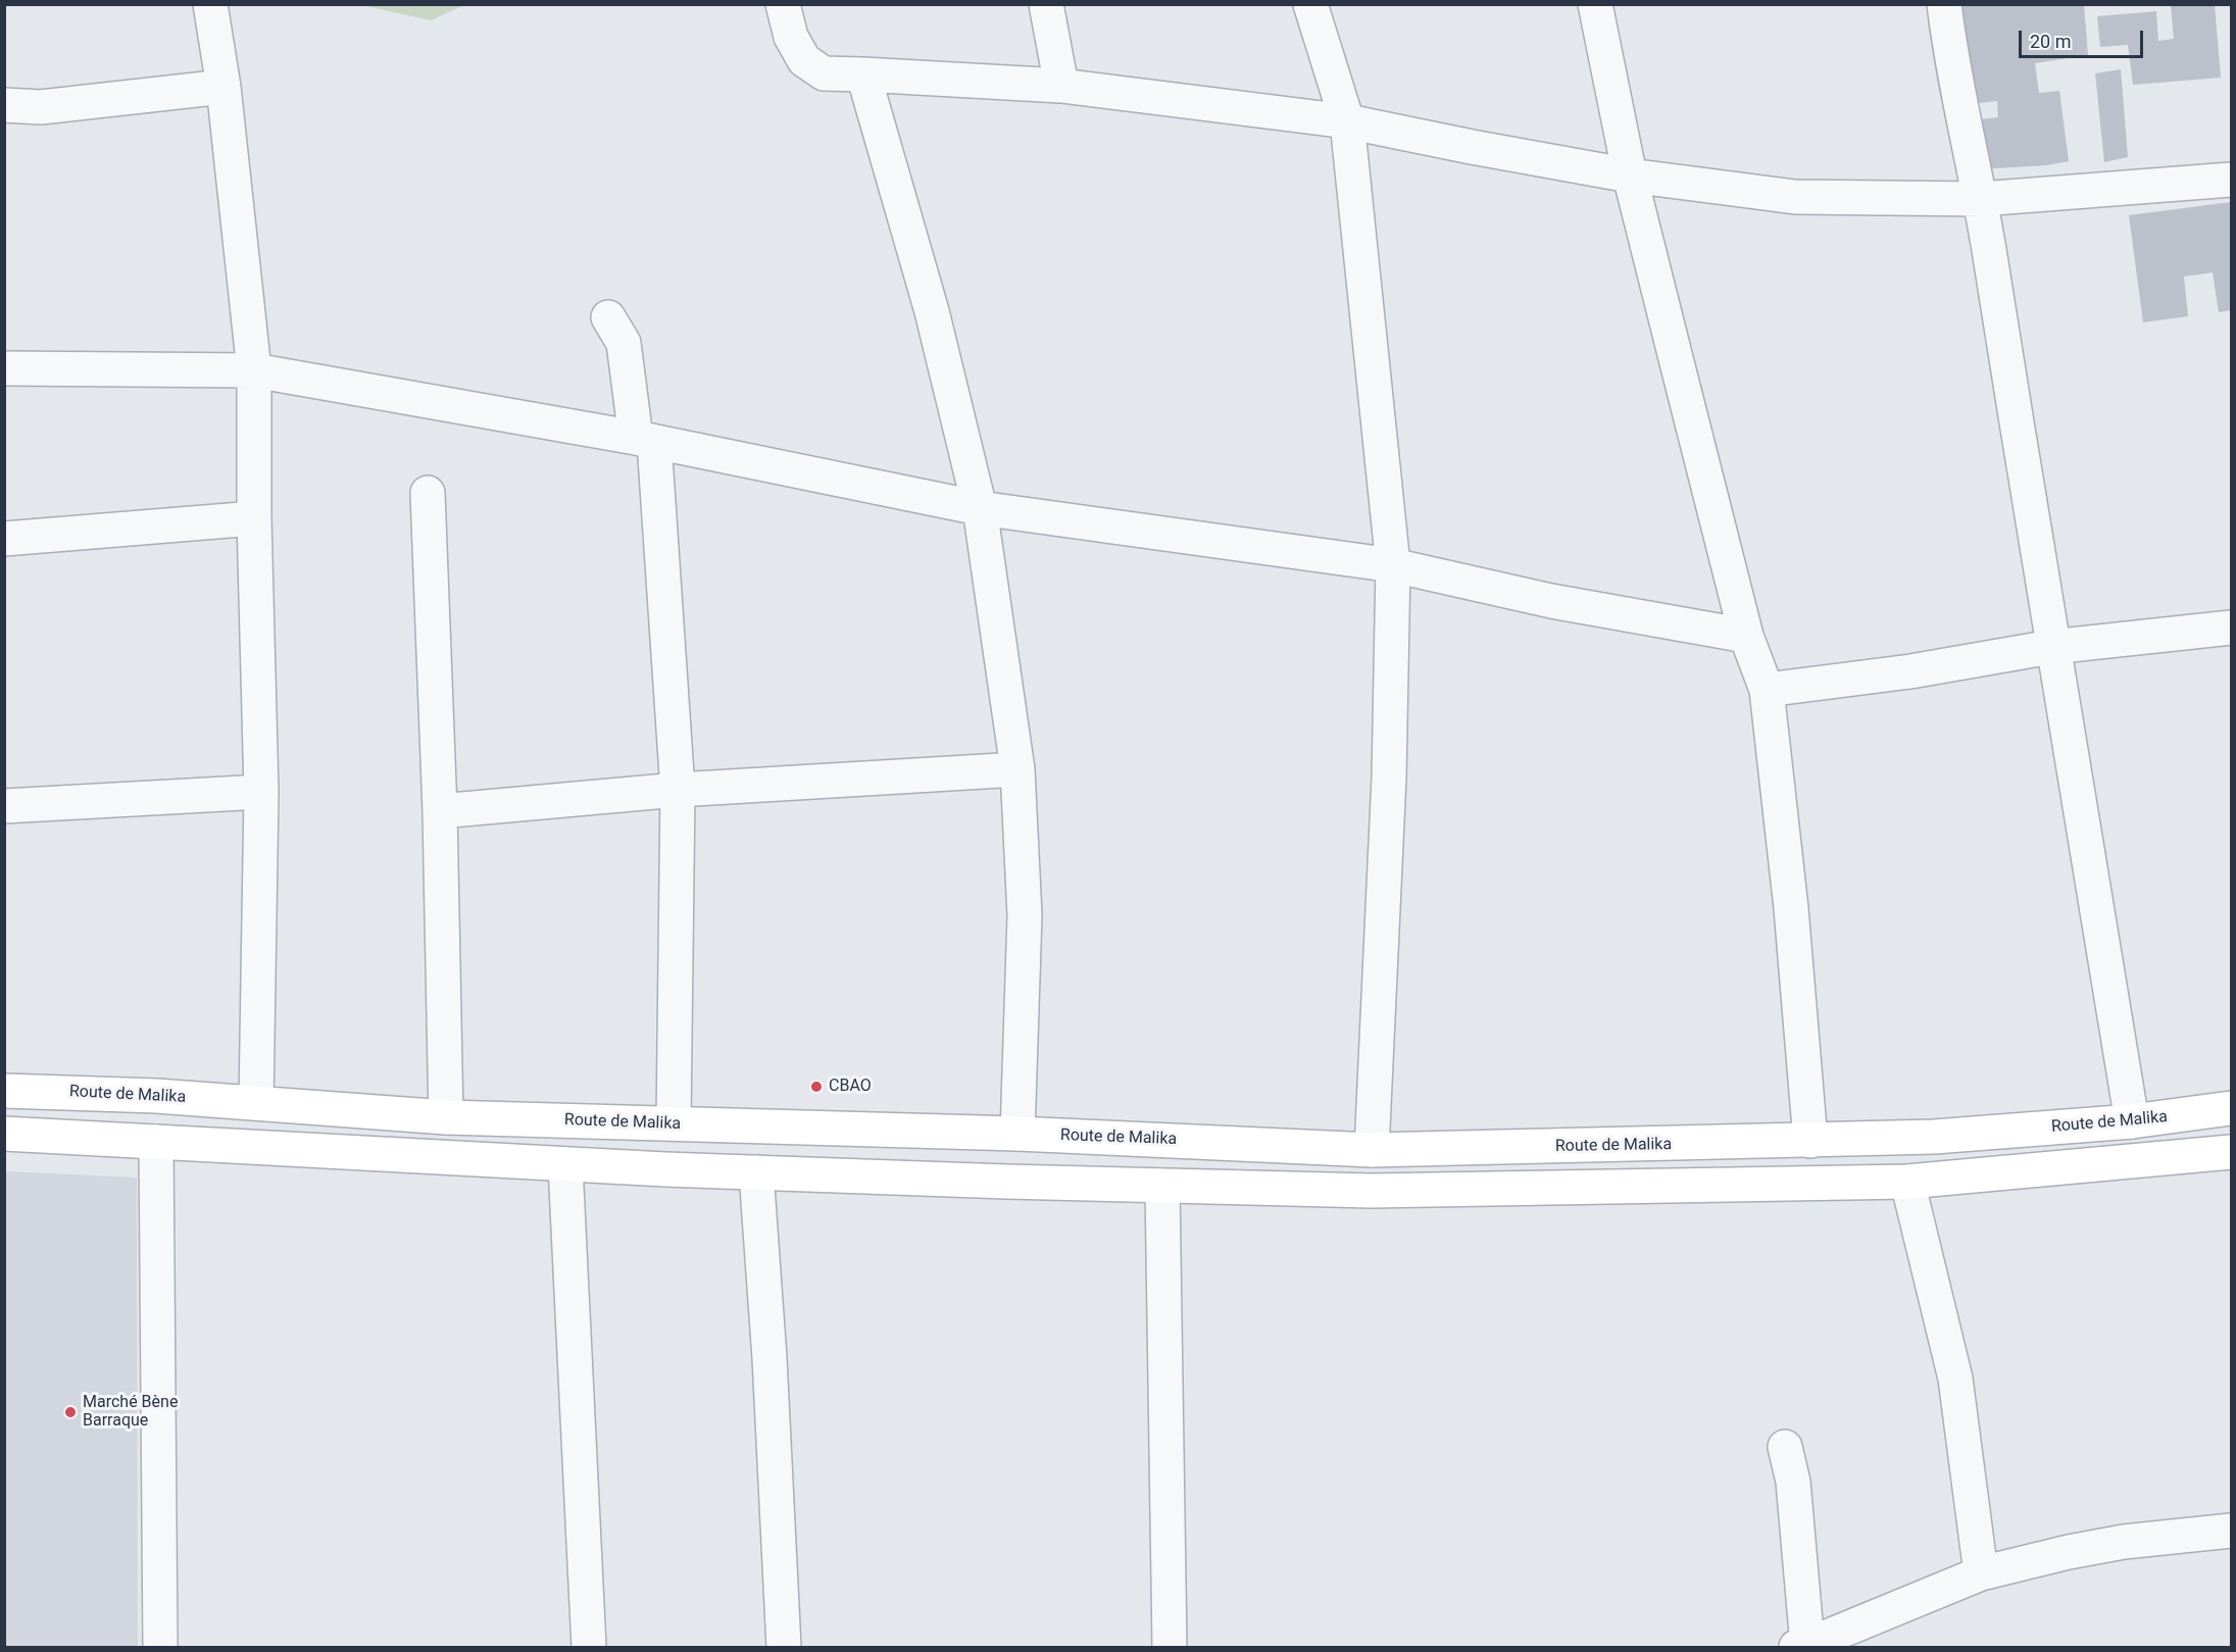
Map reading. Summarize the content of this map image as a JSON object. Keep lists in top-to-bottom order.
{
  "streets": {
    "main road": ["Route de Malika"]
  },
  "places": ["CBAO", "Marché Bène Barraque"],
  "scale_bar": "20 m"
}
